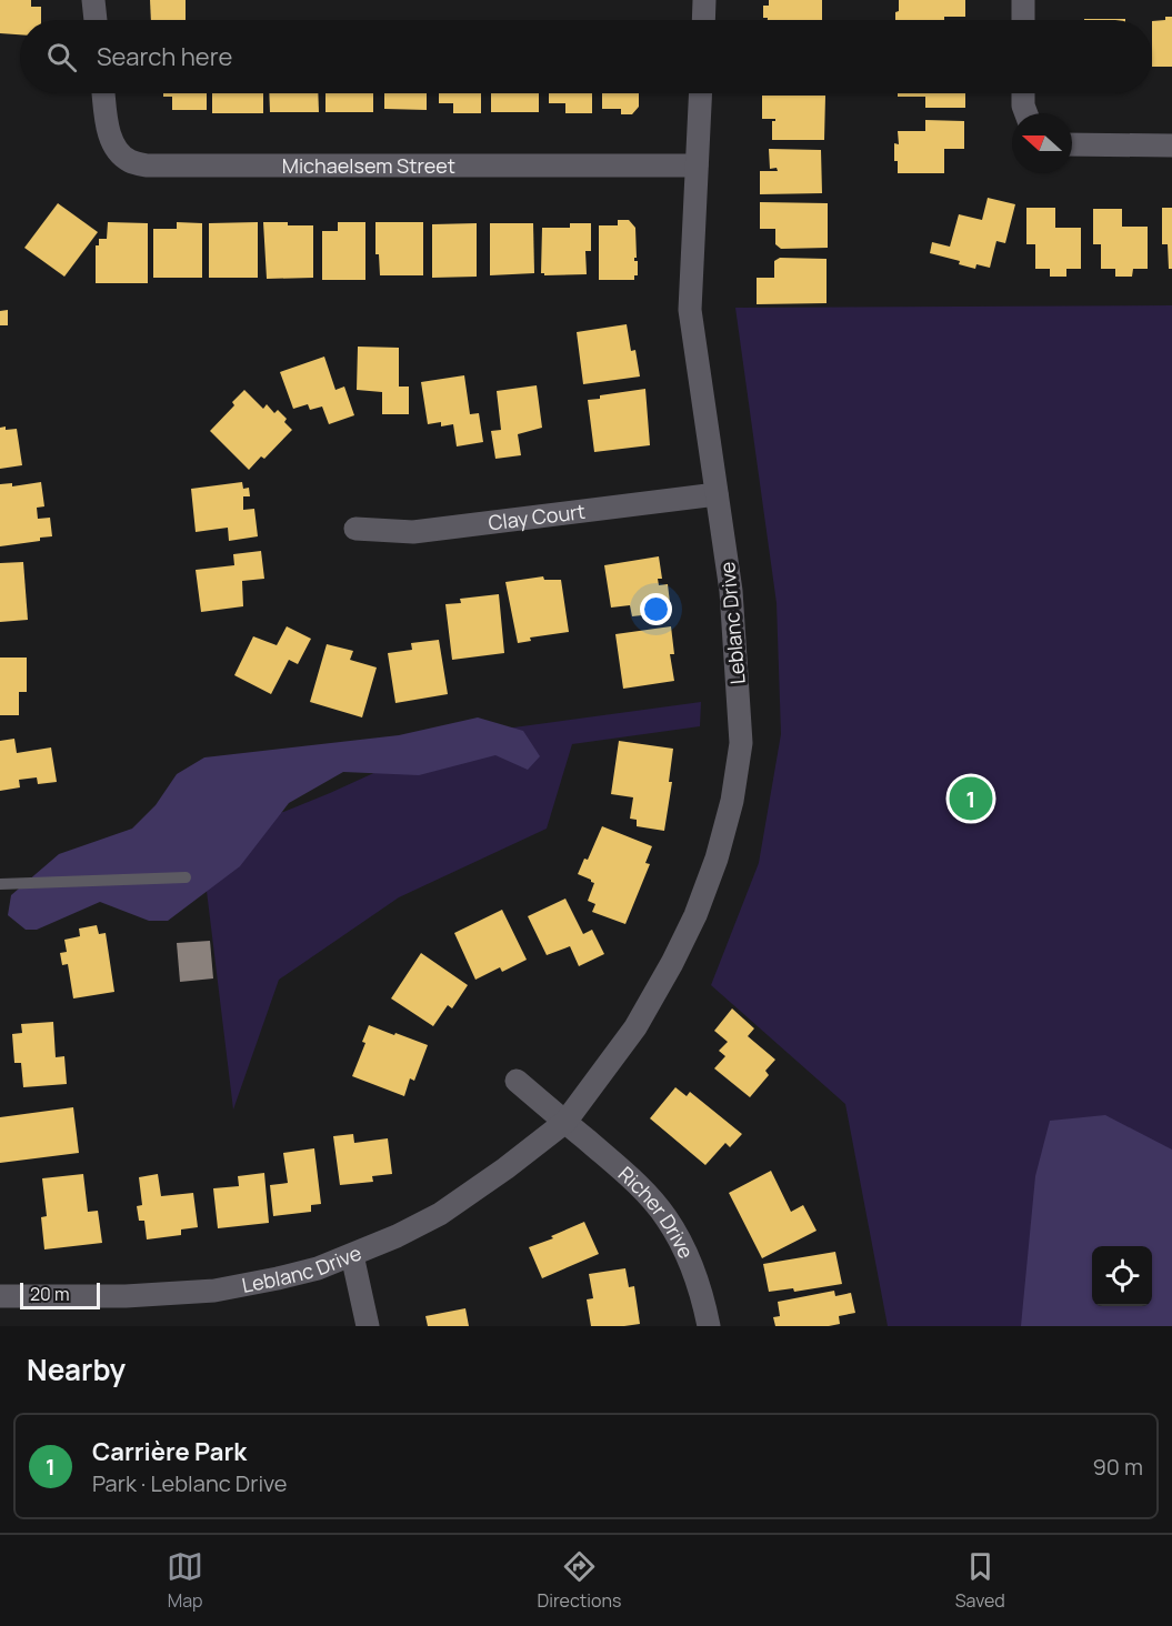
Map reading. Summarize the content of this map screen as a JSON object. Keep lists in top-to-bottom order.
{
  "streets": {
    "street": [
      "Michaelsem Street",
      "Clay Court",
      "Leblanc Drive",
      "Richer Drive"
    ]
  },
  "crossings": [
    ["Michaelsem Street", "Leblanc Drive"],
    ["Clay Court", "Leblanc Drive"],
    ["Leblanc Drive", "Richer Drive"]
  ],
  "scale_bar": "20 m",
  "north": "left",
  "page": {
    "search": "Search here",
    "pins": "1",
    "scale": "20 m",
    "heading": "Nearby",
    "list": [
      {
        "mark": "1",
        "name": "Carrière Park",
        "note": "Park · Leblanc Drive",
        "value": "90 m"
      }
    ],
    "nav": ["Map", "Directions", "Saved"]
  }
}
